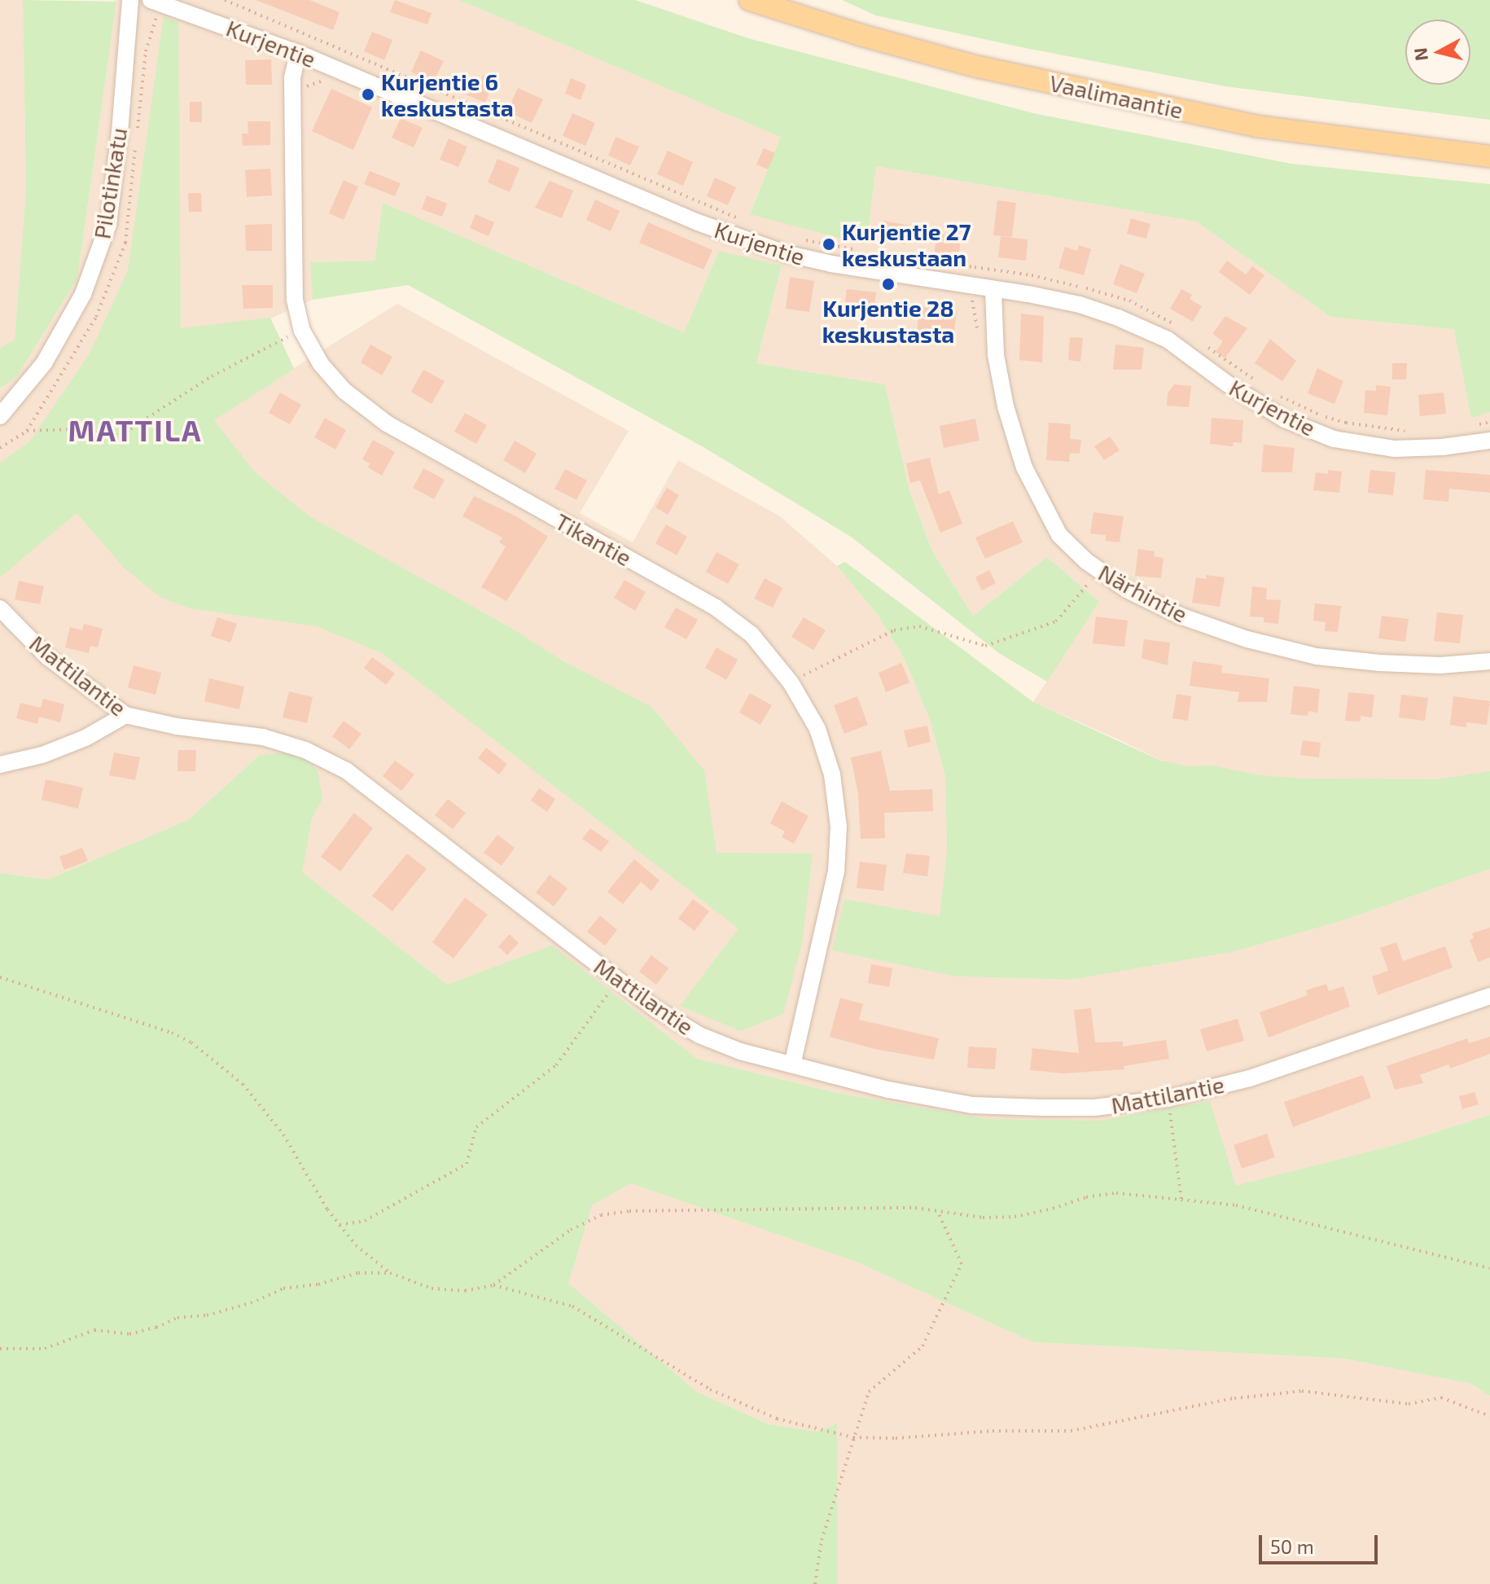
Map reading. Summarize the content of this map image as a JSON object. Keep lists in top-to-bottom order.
{
  "streets": {
    "main road": ["Vaalimaantie"],
    "street": [
      "Kurjentie",
      "Pilotinkatu",
      "Tikantie",
      "Närhintie",
      "Mattilantie"
    ]
  },
  "crossings": [
    ["Kurjentie", "Tikantie"],
    ["Kurjentie", "Närhintie"],
    ["Tikantie", "Mattilantie"]
  ],
  "districts": ["MATTILA"],
  "places": ["Kurjentie 6 keskustasta", "Kurjentie 27 keskustaan", "Kurjentie 28 keskustasta"],
  "scale_bar": "50 m",
  "north": "left"
}
